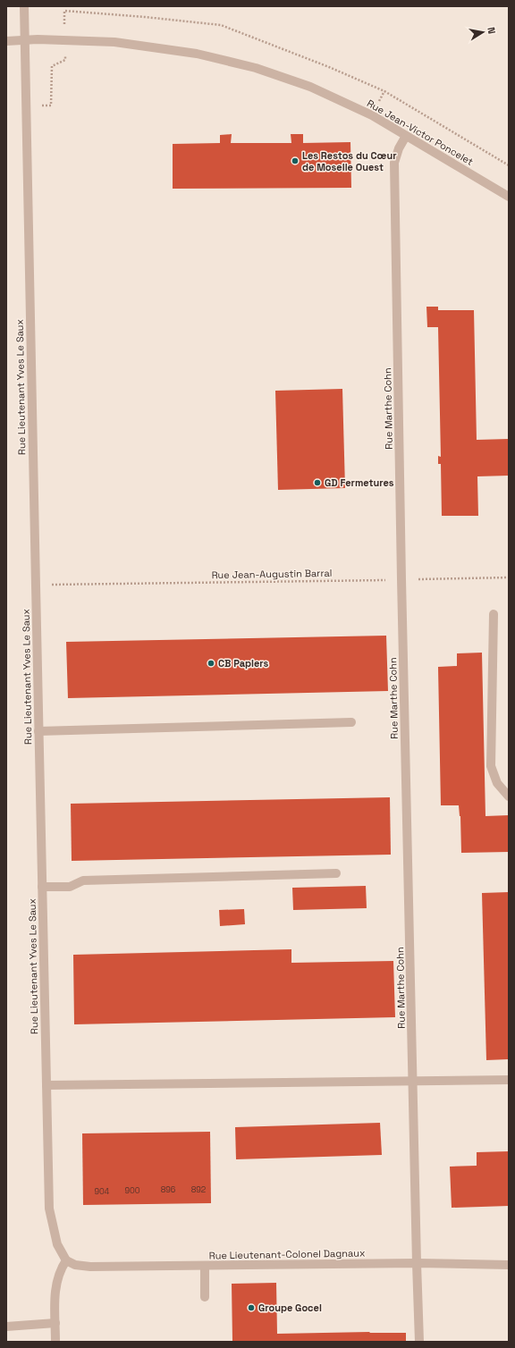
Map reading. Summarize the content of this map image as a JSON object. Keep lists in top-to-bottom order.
{
  "streets": {
    "street": [
      "Rue Jean-Victor Poncelet",
      "Rue Lieutenant Yves Le Saux",
      "Rue Marthe Cohn",
      "Rue Lieutenant-Colonel Dagnaux"
    ],
    "path": ["Rue Jean-Augustin Barral"]
  },
  "crossings": [
    ["Rue Jean-Victor Poncelet", "Rue Lieutenant Yves Le Saux"],
    ["Rue Jean-Victor Poncelet", "Rue Marthe Cohn"],
    ["Rue Lieutenant Yves Le Saux", "Rue Jean-Augustin Barral"],
    ["Rue Lieutenant Yves Le Saux", "Rue Lieutenant-Colonel Dagnaux"],
    ["Rue Marthe Cohn", "Rue Jean-Augustin Barral"],
    ["Rue Marthe Cohn", "Rue Lieutenant-Colonel Dagnaux"]
  ],
  "places": [
    "Les Restos du Cœur de Moselle Ouest",
    "GD Fermetures",
    "CB Papiers",
    "Groupe Gocel"
  ],
  "house_numbers": [
    "896",
    "892",
    "900",
    "904"
  ],
  "north": "right"
}
